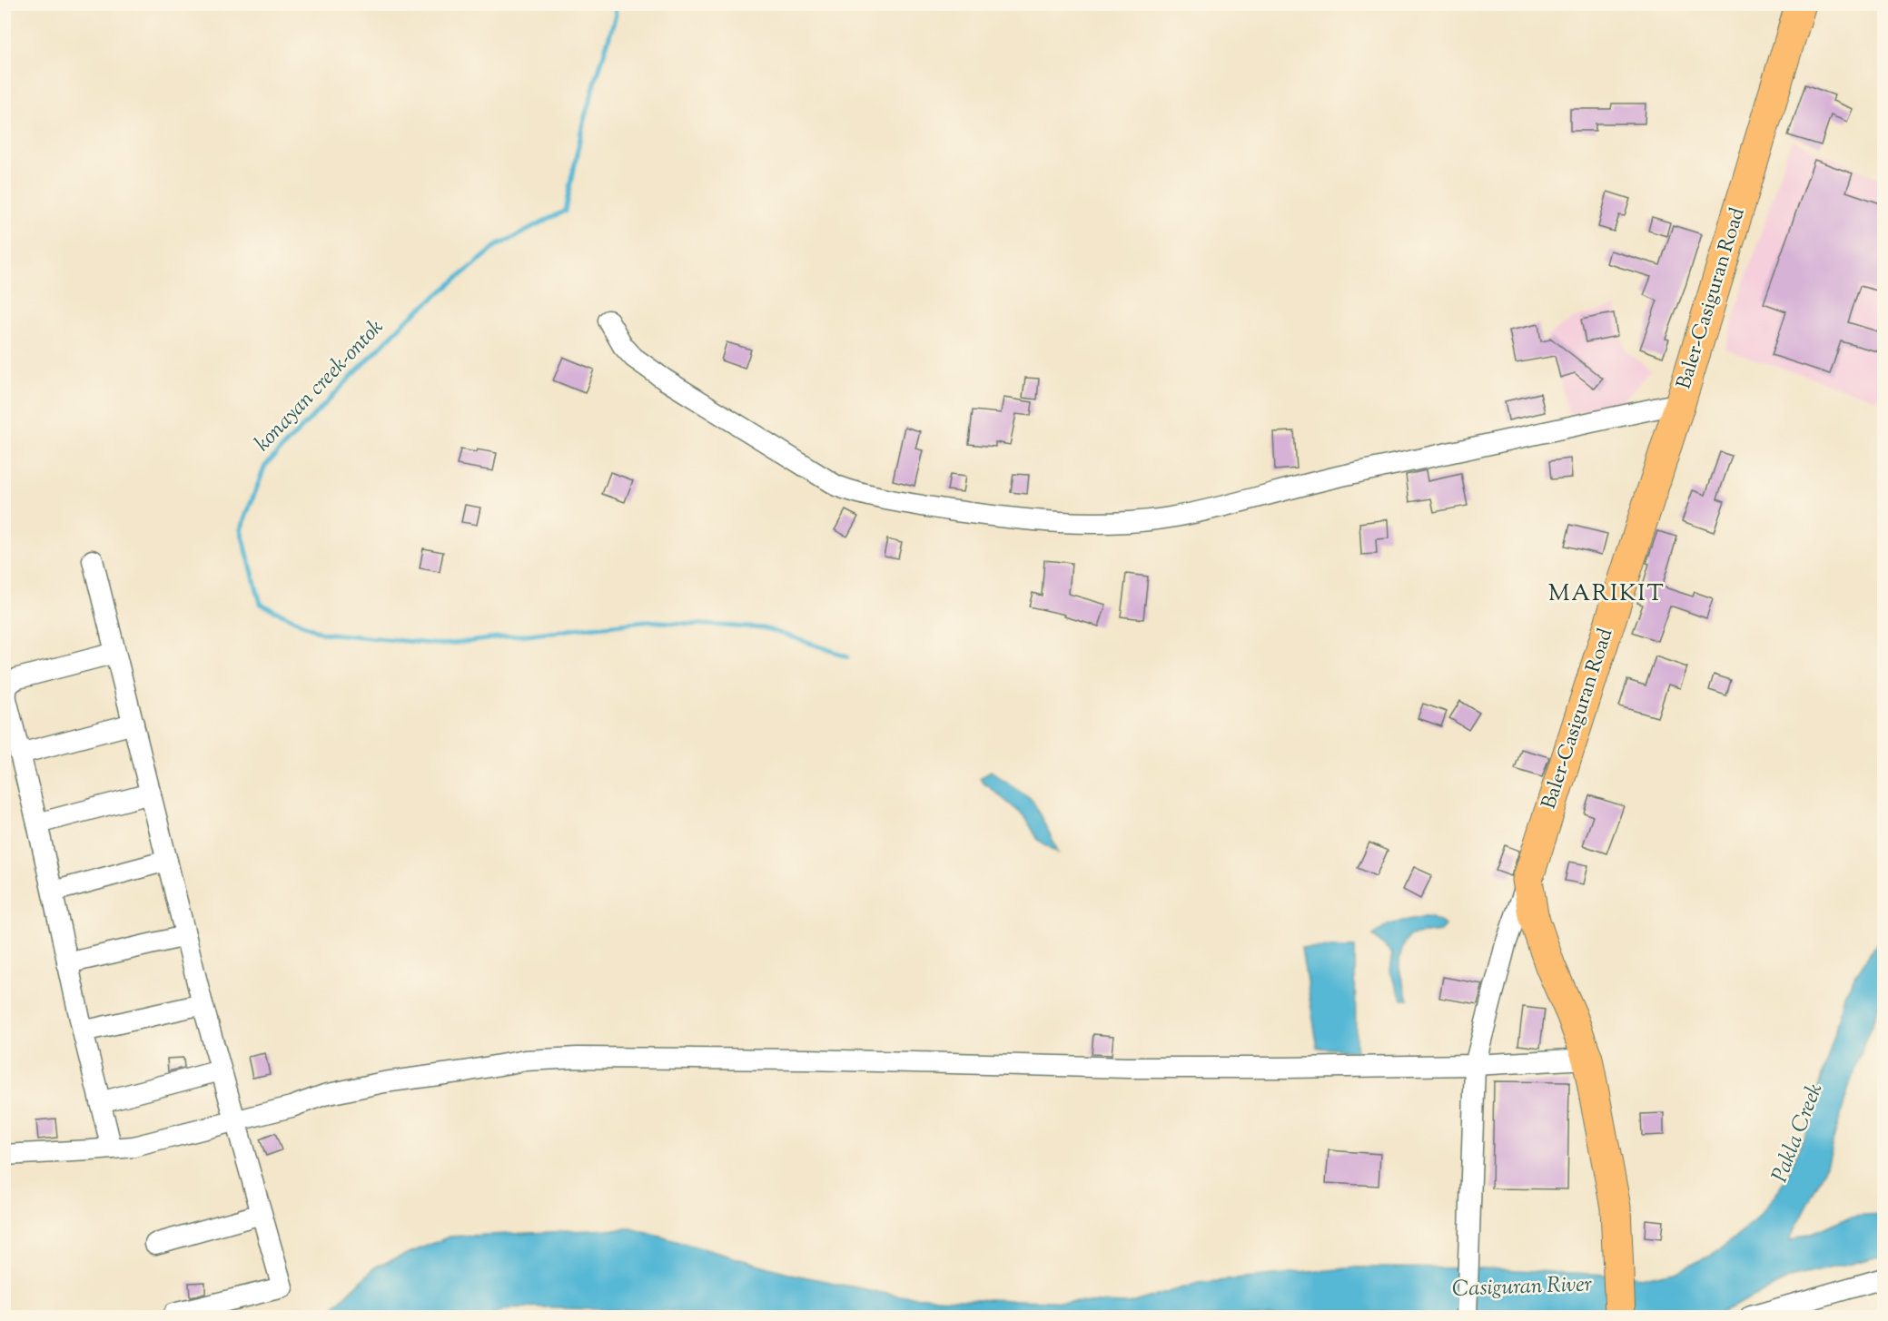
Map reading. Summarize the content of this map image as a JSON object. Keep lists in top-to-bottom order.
{
  "streets": {
    "main road": ["Baler-Casiguran Road"]
  },
  "districts": ["MARIKIT"],
  "water": ["konayan creek-ontok", "Pakla Creek", "Casiguran River"]
}
